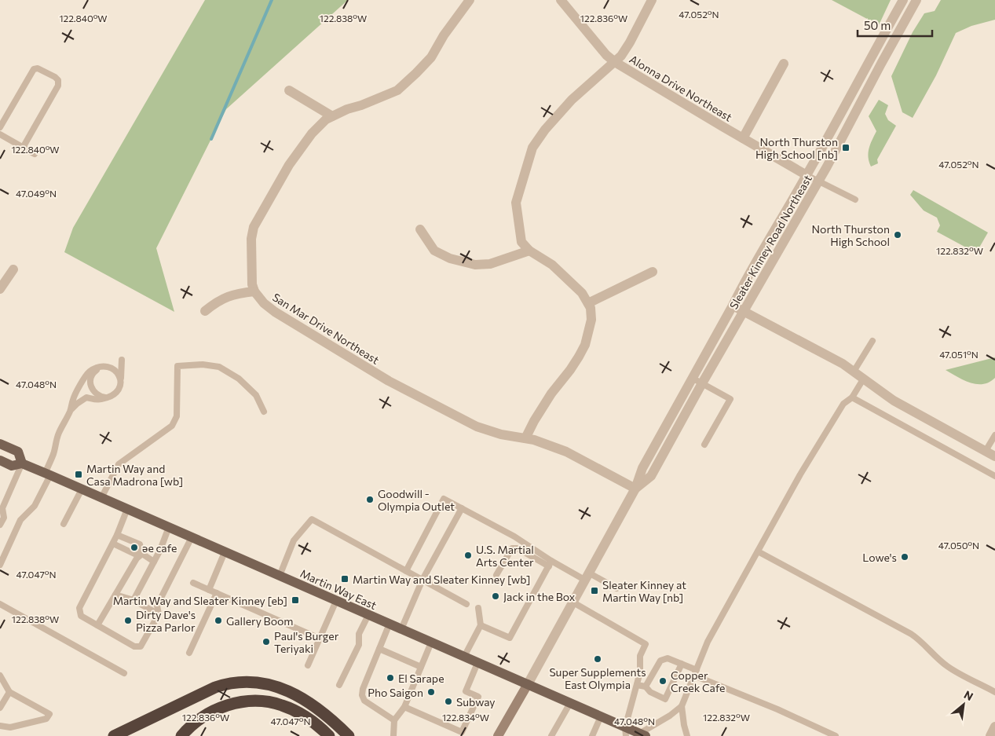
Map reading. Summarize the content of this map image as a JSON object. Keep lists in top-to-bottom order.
{
  "streets": {
    "main road": ["Martin Way East"],
    "street": ["Alonna Drive Northeast", "Sleater Kinney Road Northeast", "San Mar Drive Northeast"]
  },
  "crossings": [
    ["Alonna Drive Northeast", "Sleater Kinney Road Northeast"],
    ["Sleater Kinney Road Northeast", "San Mar Drive Northeast"],
    ["Sleater Kinney Road Northeast", "Martin Way East"]
  ],
  "places": {
    "transit": [
      "North Thurston High School [nb]",
      "Martin Way and Casa Madrona [wb]",
      "Martin Way and Sleater Kinney [wb]",
      "Sleater Kinney at Martin Way [nb]",
      "Martin Way and Sleater Kinney [eb]"
    ],
    "other": [
      "North Thurston High School",
      "Goodwill - Olympia Outlet",
      "əe cafe",
      "U.S. Martial Arts Center",
      "Lowe's",
      "Jack in the Box",
      "Dirty Dave's Pizza Parlor",
      "Gallery Boom",
      "Paul's Burger Teriyaki",
      "Super Supplements East Olympia",
      "El Sarape",
      "Copper Creek Cafe",
      "Pho Saigon",
      "Subway"
    ]
  },
  "scale_bar": "50 m",
  "north": "top right",
  "coordinates": [
    "47.052°N",
    "122.840°W",
    "122.838°W",
    "122.836°W",
    "47.049°N",
    "122.832°W",
    "47.051°N",
    "47.048°N",
    "47.050°N",
    "47.047°N",
    "122.834°W"
  ]
}
